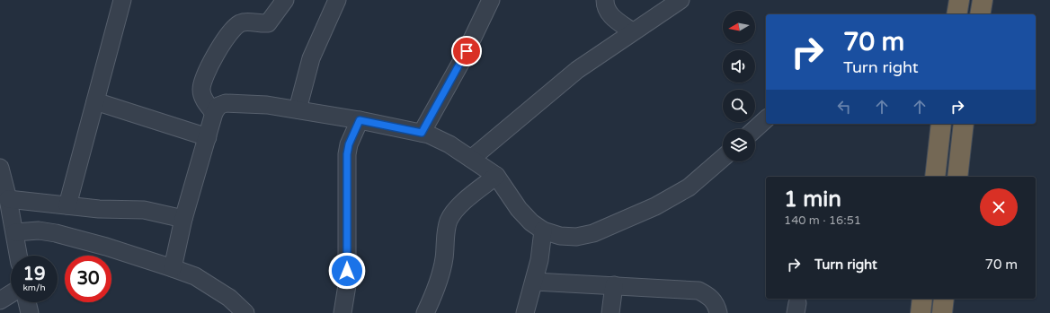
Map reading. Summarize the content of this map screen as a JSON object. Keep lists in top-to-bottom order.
{
  "north": "left",
  "page": {
    "turn": ["70 m", "Turn right"],
    "heading": ["1 min", "140 m · 16:51"],
    "list": [
      {
        "name": "Turn right",
        "value": "70 m"
      }
    ],
    "speed": "19 km/h",
    "limit": "30"
  }
}
